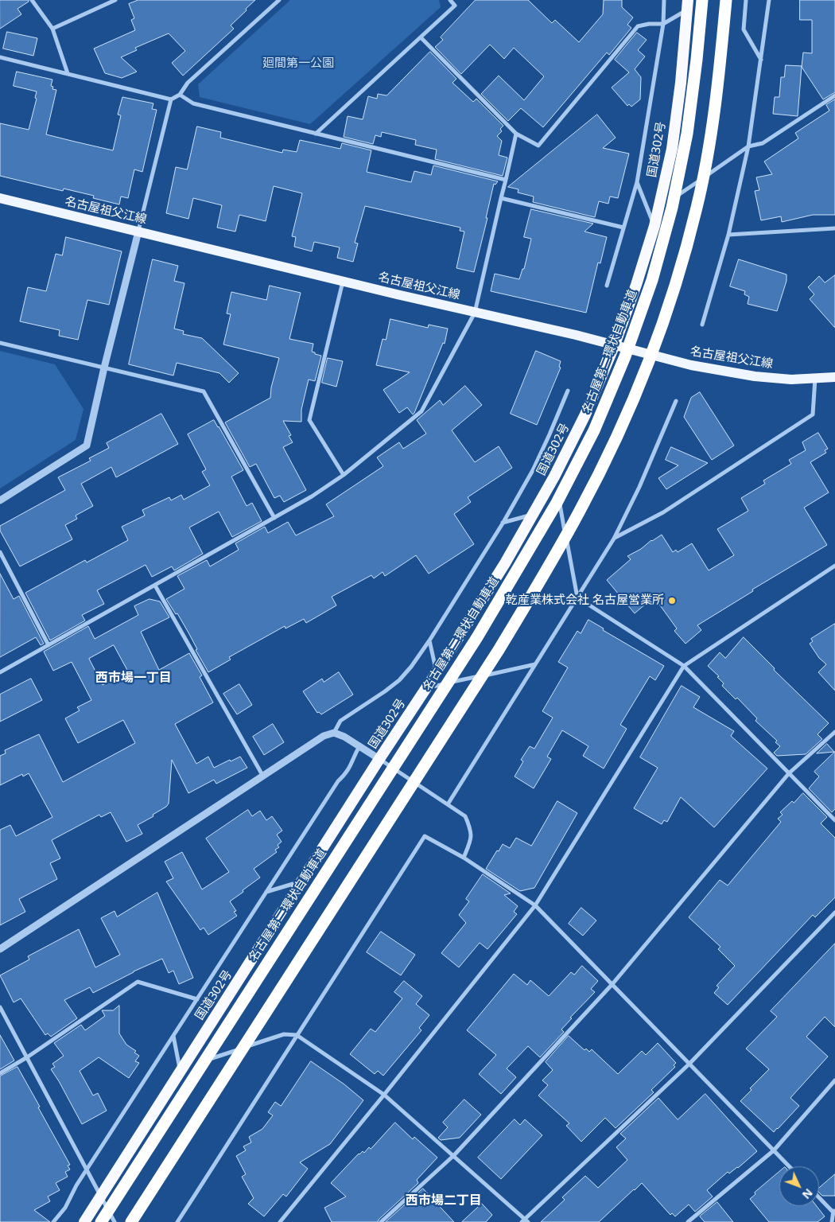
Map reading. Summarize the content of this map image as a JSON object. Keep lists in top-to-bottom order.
{
  "streets": {
    "highway": ["国道302号", "名古屋第二環状自動車道"],
    "main road": ["名古屋祖父江線"]
  },
  "crossings": [
    ["国道302号", "名古屋祖父江線"]
  ],
  "districts": ["西市場一丁目", "西市場二丁目"],
  "parks": ["廻間第一公園"],
  "places": ["乾産業株式会社 名古屋営業所"],
  "north": "bottom right"
}
